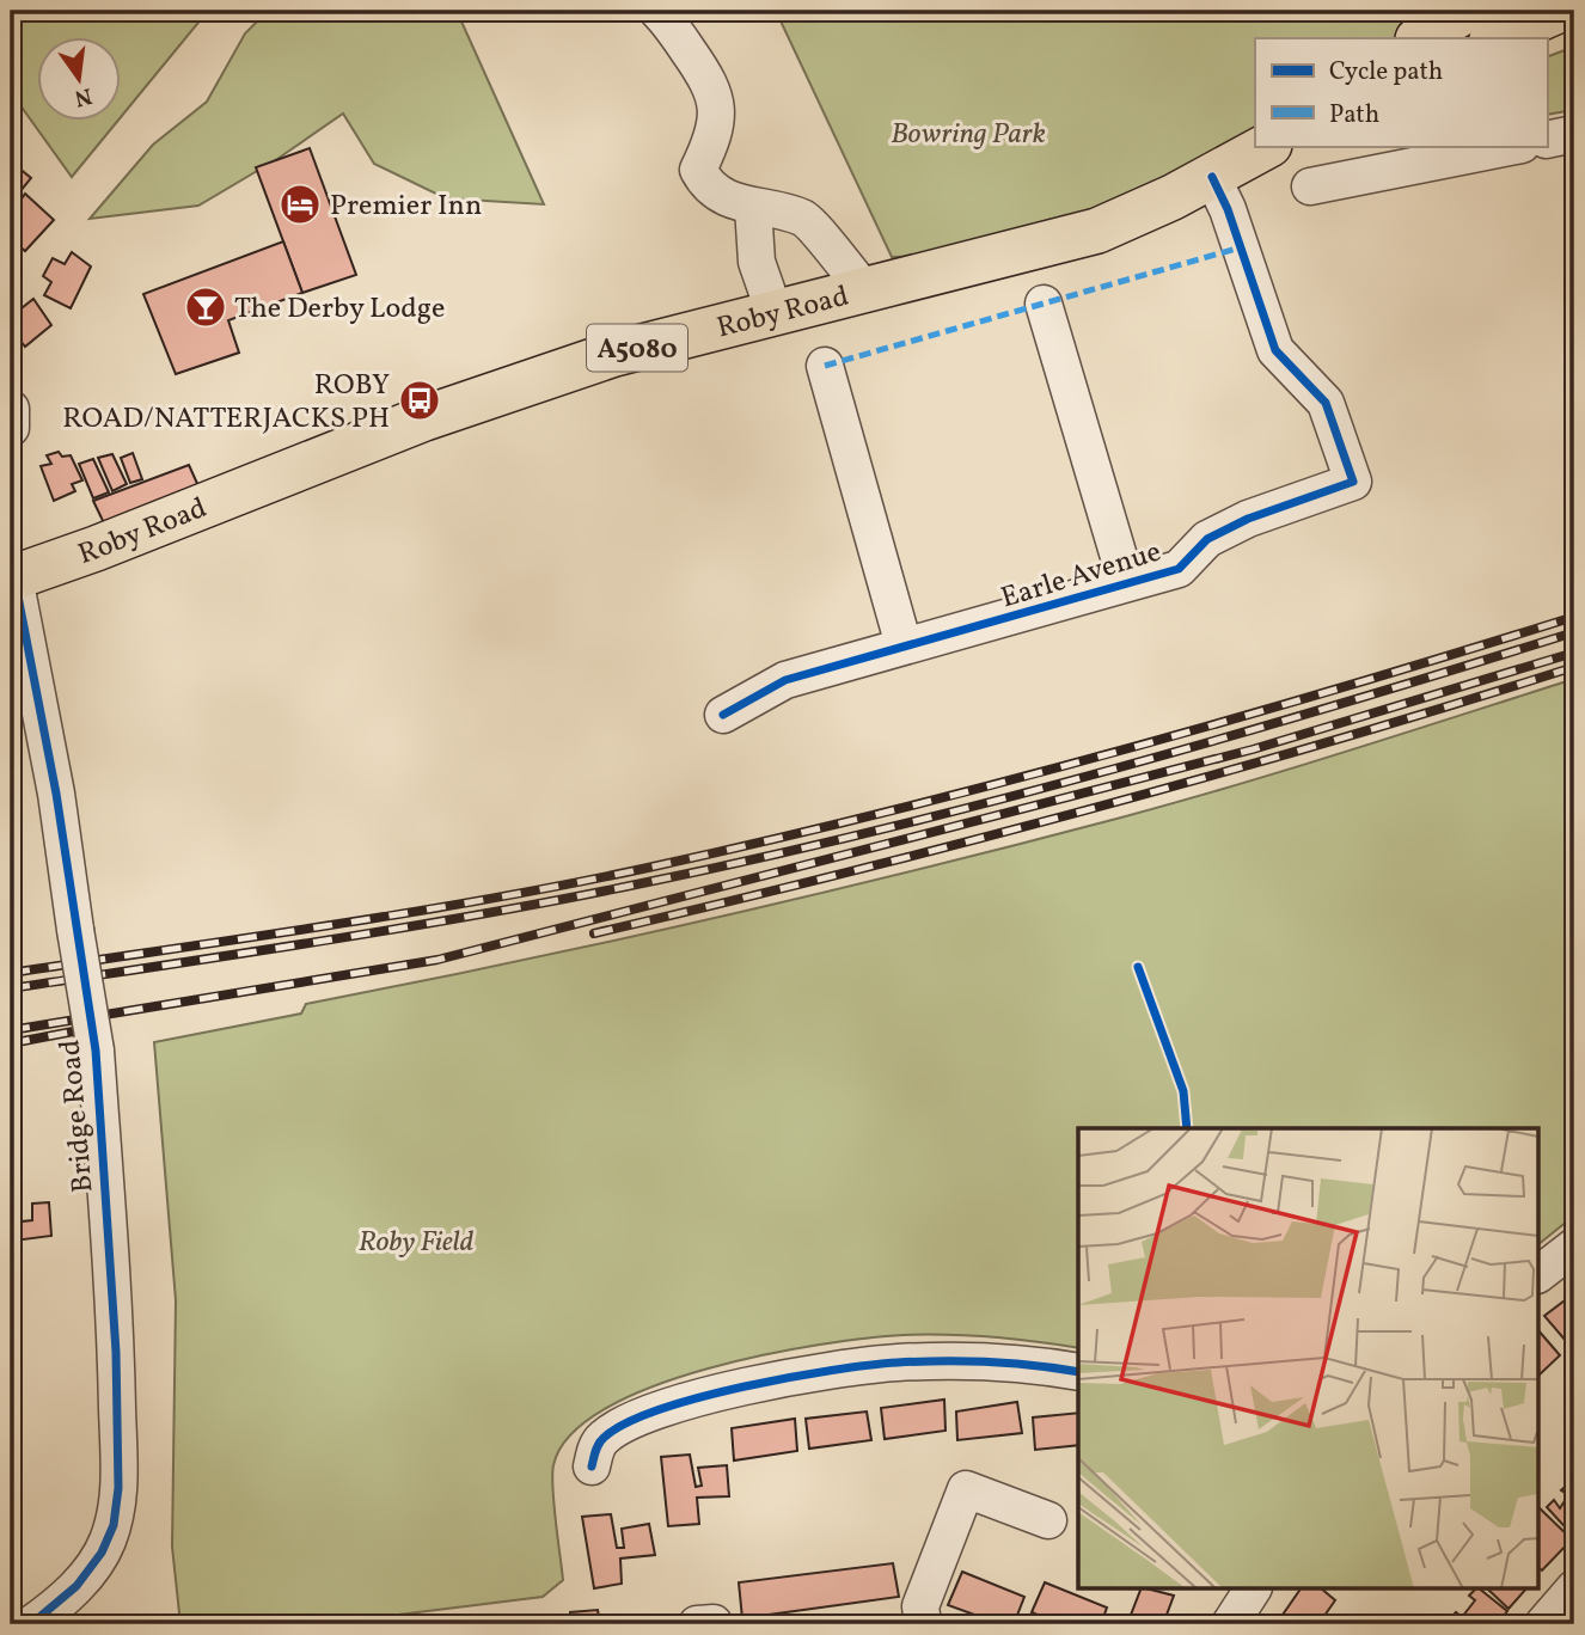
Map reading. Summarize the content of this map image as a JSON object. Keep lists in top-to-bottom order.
{
  "streets": {
    "main road": ["Roby Road", "A5080"],
    "street": ["Earle Avenue", "Bridge Road"]
  },
  "crossings": [
    ["Roby Road", "Earle Avenue"],
    ["Roby Road", "Bridge Road"]
  ],
  "parks": ["Bowring Park", "Roby Field"],
  "places": {
    "hotel": ["Premier Inn"],
    "bar": ["The Derby Lodge"],
    "bus stop": ["ROBY ROAD/NATTERJACKS PH"]
  },
  "legend": ["Cycle path", "Path"],
  "north": "bottom"
}
